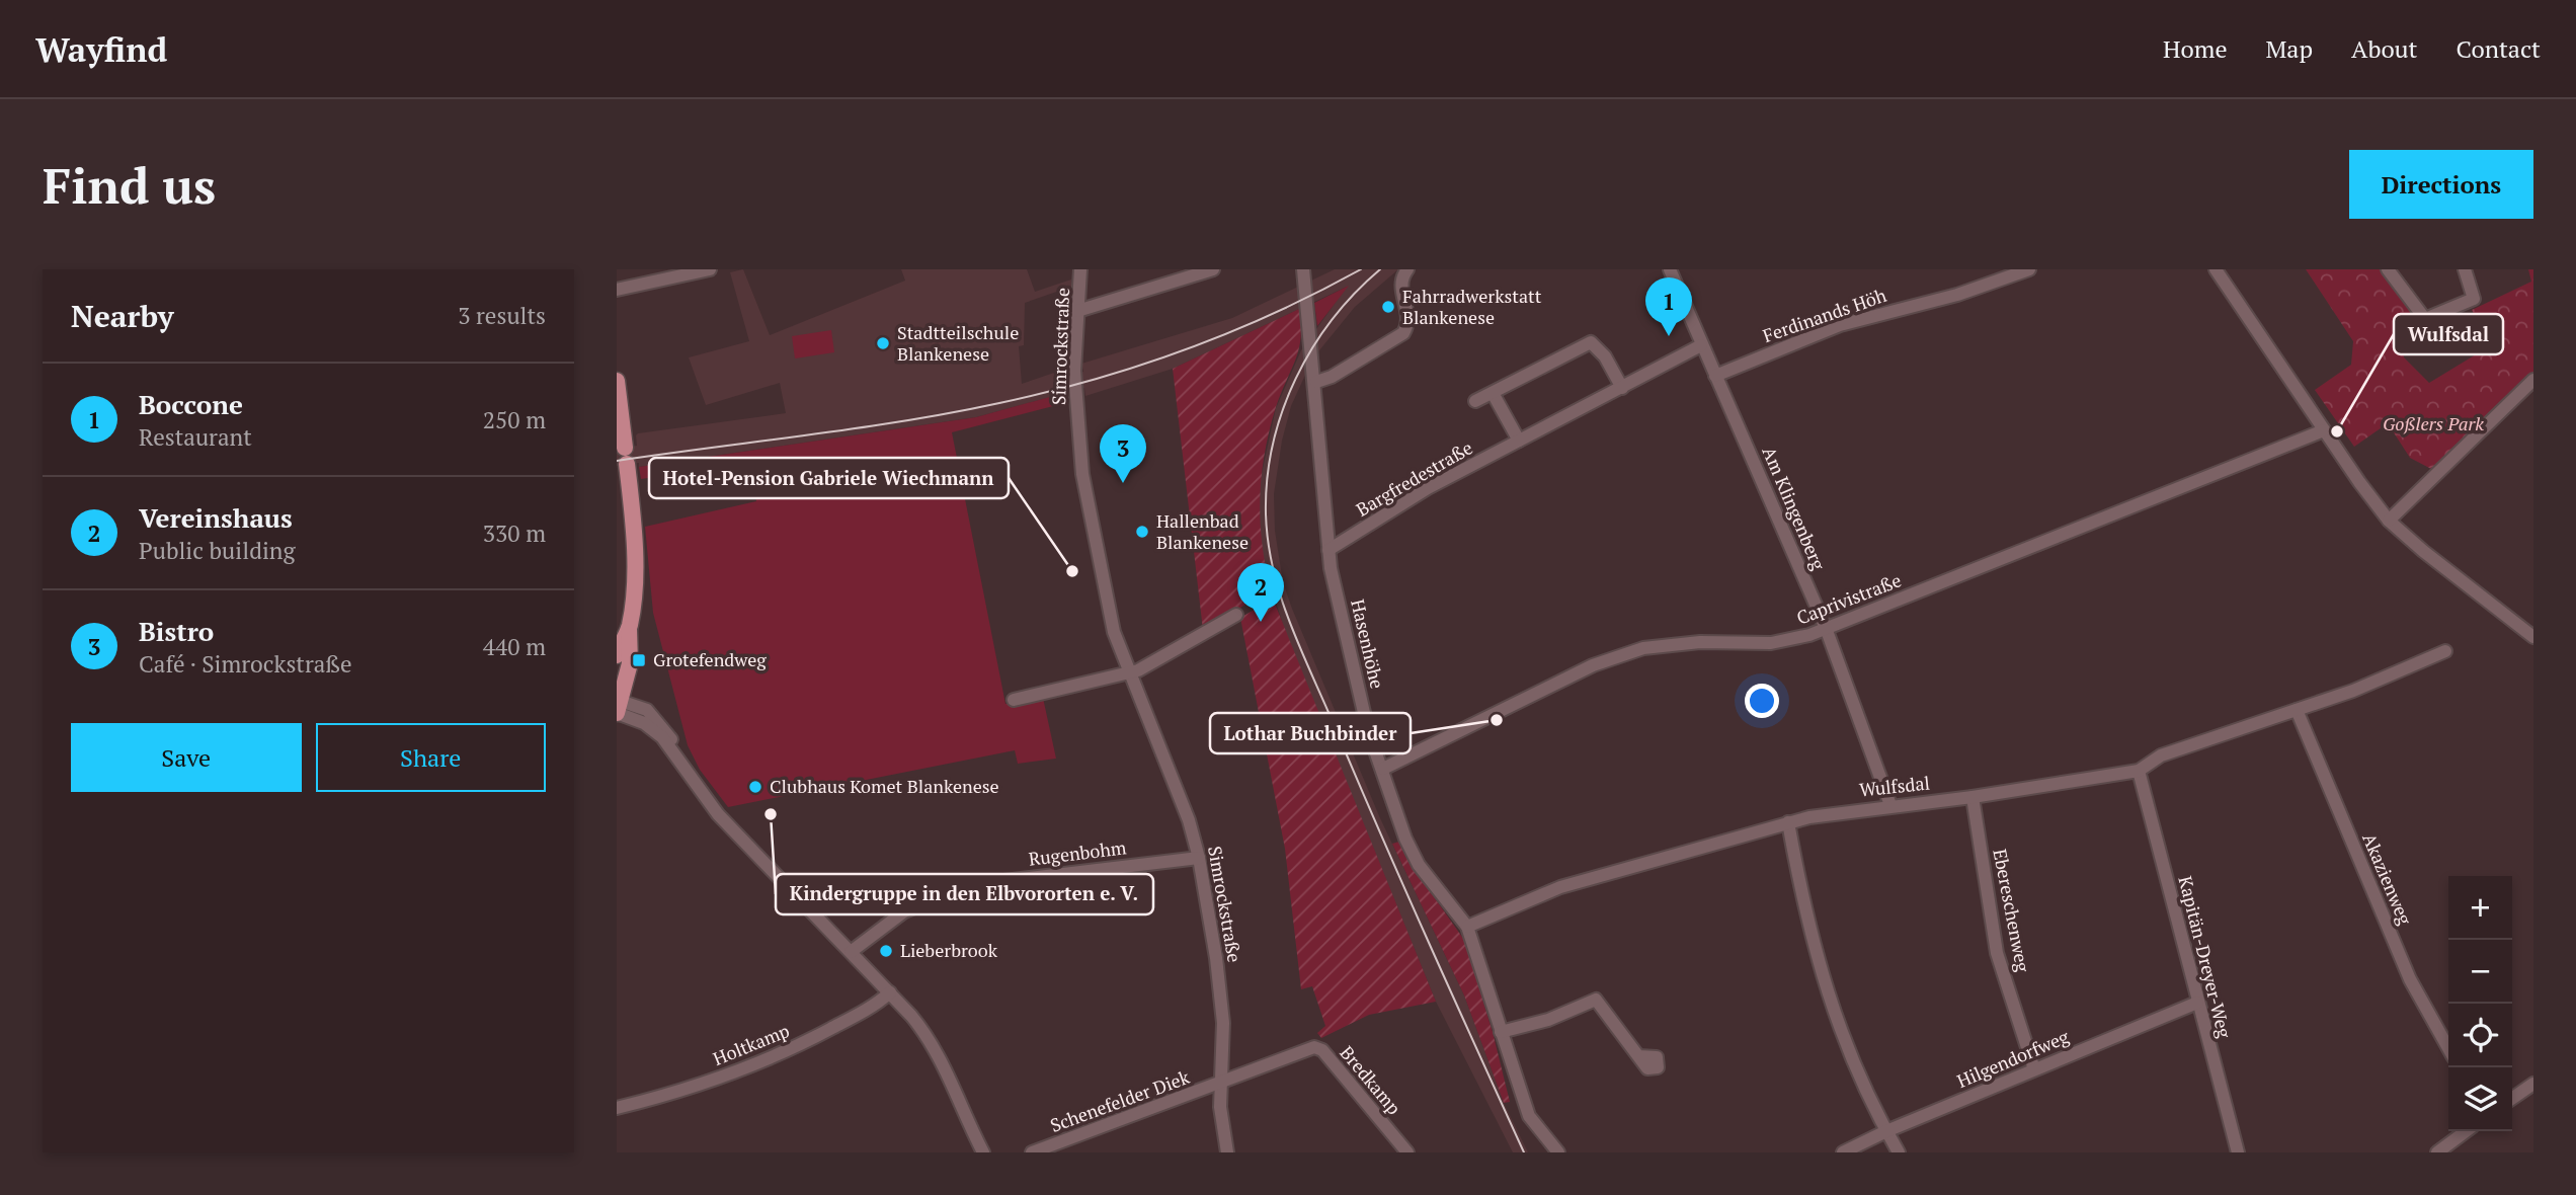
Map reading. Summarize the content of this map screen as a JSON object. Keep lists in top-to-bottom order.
{
  "streets": {
    "street": [
      "Ferdinands Höh",
      "Simrockstraße",
      "Bargfredestraße",
      "Am Klingenberg",
      "Caprivistraße",
      "Hasenhöhe",
      "Wulfsdal",
      "Rugenbohm",
      "Akazienweg",
      "Ebereschenweg",
      "Kapitän-Dreyer-Weg",
      "Holtkamp",
      "Hilgendorfweg",
      "Bredkamp",
      "Schenefelder Diek"
    ]
  },
  "crossings": [
    ["Ferdinands Höh", "Am Klingenberg"],
    ["Simrockstraße", "Rugenbohm"],
    ["Simrockstraße", "Bredkamp"],
    ["Simrockstraße", "Schenefelder Diek"],
    ["Bargfredestraße", "Am Klingenberg"],
    ["Bargfredestraße", "Hasenhöhe"],
    ["Am Klingenberg", "Caprivistraße"],
    ["Am Klingenberg", "Wulfsdal"],
    ["Caprivistraße", "Hasenhöhe"],
    ["Hasenhöhe", "Wulfsdal"],
    ["Wulfsdal", "Akazienweg"],
    ["Wulfsdal", "Ebereschenweg"],
    ["Wulfsdal", "Kapitän-Dreyer-Weg"],
    ["Ebereschenweg", "Hilgendorfweg"],
    ["Kapitän-Dreyer-Weg", "Hilgendorfweg"],
    ["Bredkamp", "Schenefelder Diek"]
  ],
  "parks": ["Goßlers Park"],
  "places": {
    "other": [
      "Fahrradwerkstatt Blankenese",
      "Stadtteilschule Blankenese",
      "Wulfsdal",
      "Hallenbad Blankenese",
      "Hotel-Pension Gabriele Wiechmann",
      "Lothar Buchbinder",
      "Clubhaus Komet Blankenese",
      "Kindergruppe in den Elbvororten e. V.",
      "Lieberbrook"
    ],
    "transit": ["Grotefendweg"]
  },
  "page": {
    "header": "Wayfind",
    "nav": [
      "Home",
      "Map",
      "About",
      "Contact"
    ],
    "buttons": [
      "Directions",
      ["Save", "Share"]
    ],
    "title": "Find us",
    "heading": ["Nearby", "3 results"],
    "pins": ["1", "3", "2"],
    "list": [
      {
        "mark": "1",
        "name": "Boccone",
        "note": "Restaurant",
        "value": "250 m"
      },
      {
        "mark": "2",
        "name": "Vereinshaus",
        "note": "Public building",
        "value": "330 m"
      },
      {
        "mark": "3",
        "name": "Bistro",
        "note": "Café · Simrockstraße",
        "value": "440 m"
      }
    ],
    "map_buttons": ["+", "−"]
  }
}
